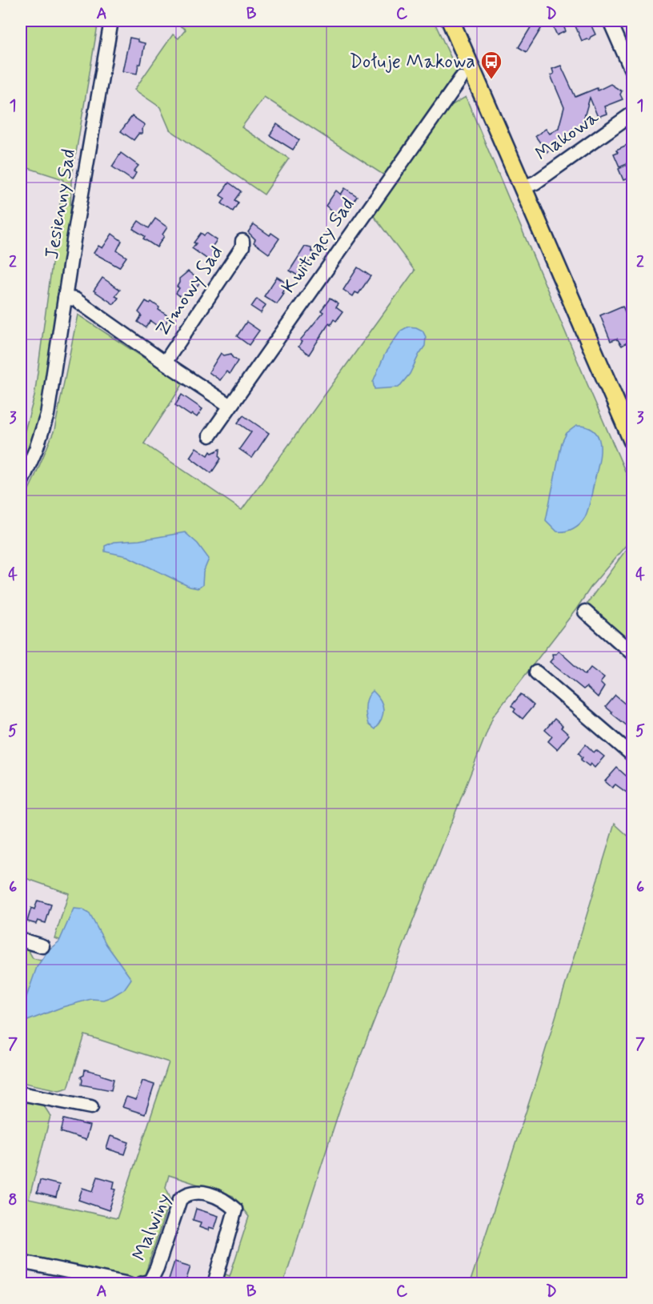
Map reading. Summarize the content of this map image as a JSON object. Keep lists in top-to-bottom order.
{
  "streets": {
    "street": [
      "Makowa",
      "Jesienny Sad",
      "Kwitnący Sad",
      "Zimowy Sad",
      "Malwiny"
    ]
  },
  "crossings": [
    ["Jesienny Sad", "Zimowy Sad"],
    ["Kwitnący Sad", "Zimowy Sad"]
  ],
  "places": {
    "bus stop": ["Dołuje Makowa"]
  },
  "grid": {
    "columns": [
      "A",
      "B",
      "C",
      "D"
    ],
    "rows": [
      "1",
      "2",
      "3",
      "4",
      "5",
      "6",
      "7",
      "8"
    ]
  }
}
